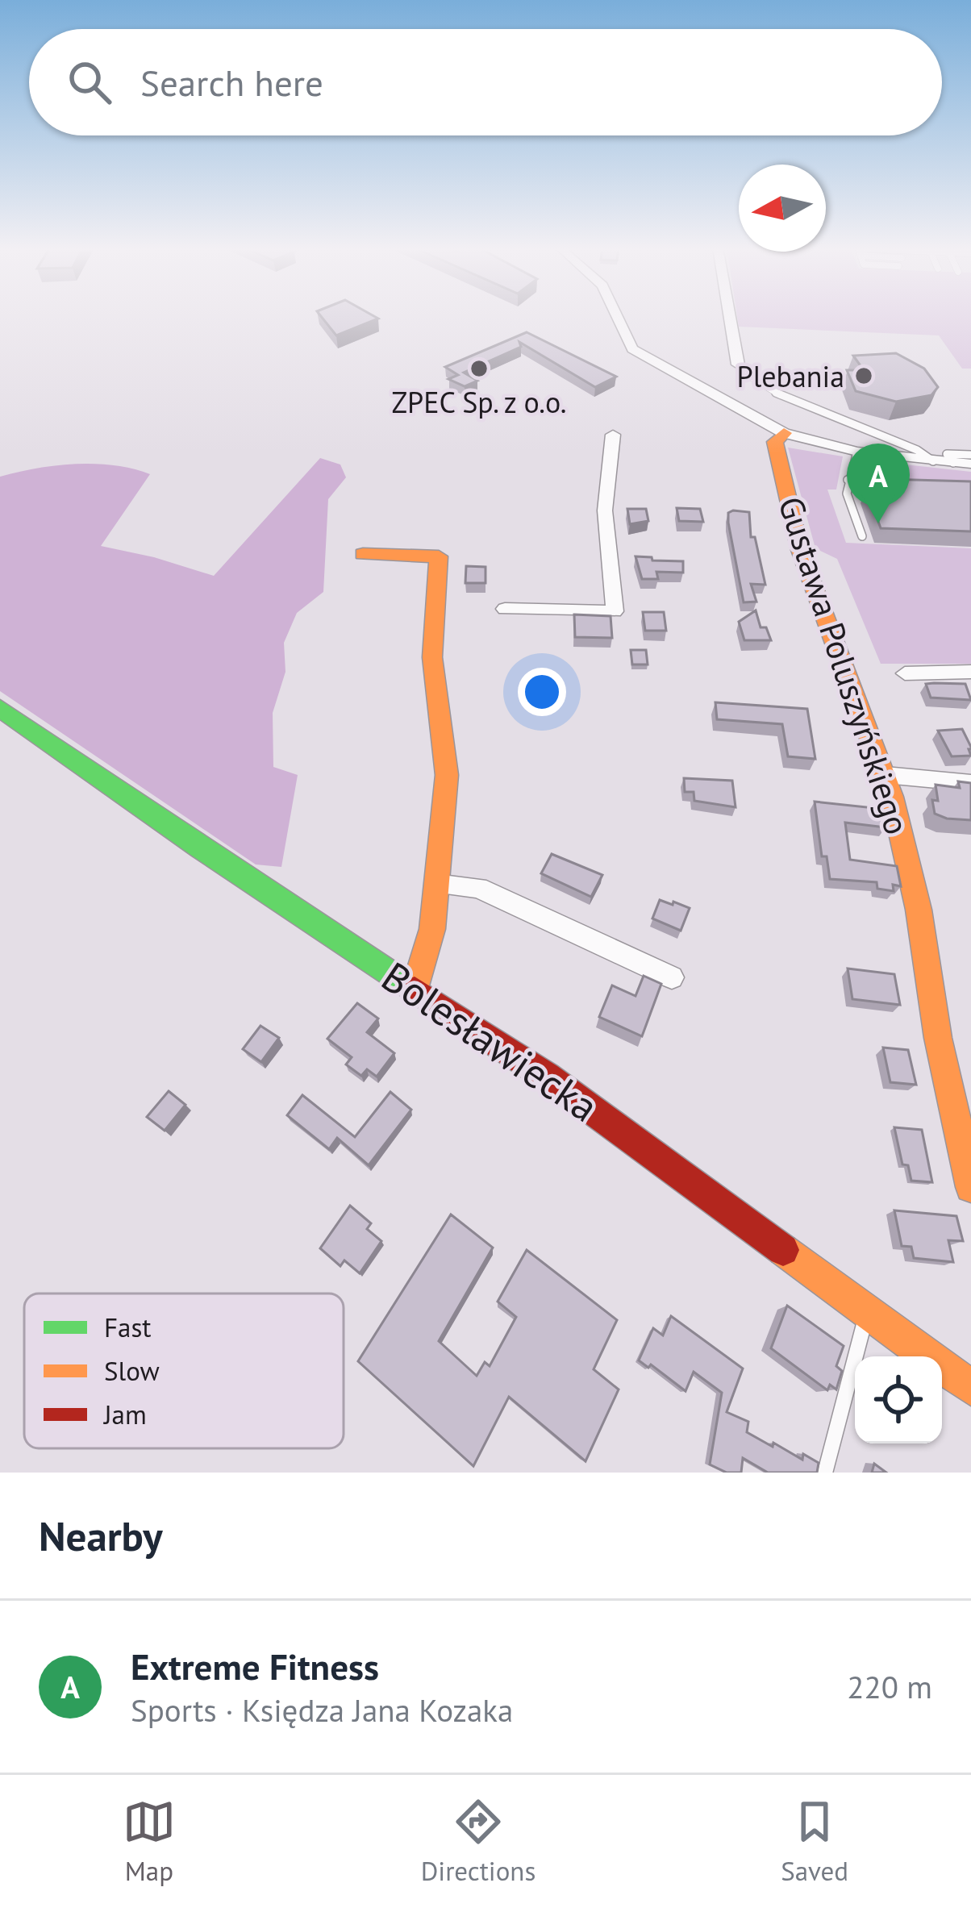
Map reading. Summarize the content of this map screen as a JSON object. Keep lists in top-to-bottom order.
{
  "streets": {
    "street": ["Gustawa Poluszyńskiego", "Bolesławiecka"]
  },
  "places": ["ZPEC Sp. z o.o.", "Plebania"],
  "legend": ["Fast", "Slow", "Jam"],
  "north": "left",
  "page": {
    "search": "Search here",
    "pins": "A",
    "heading": "Nearby",
    "list": [
      {
        "mark": "A",
        "name": "Extreme Fitness",
        "note": "Sports · Księdza Jana Kozaka",
        "value": "220 m"
      }
    ],
    "nav": ["Map", "Directions", "Saved"]
  }
}
